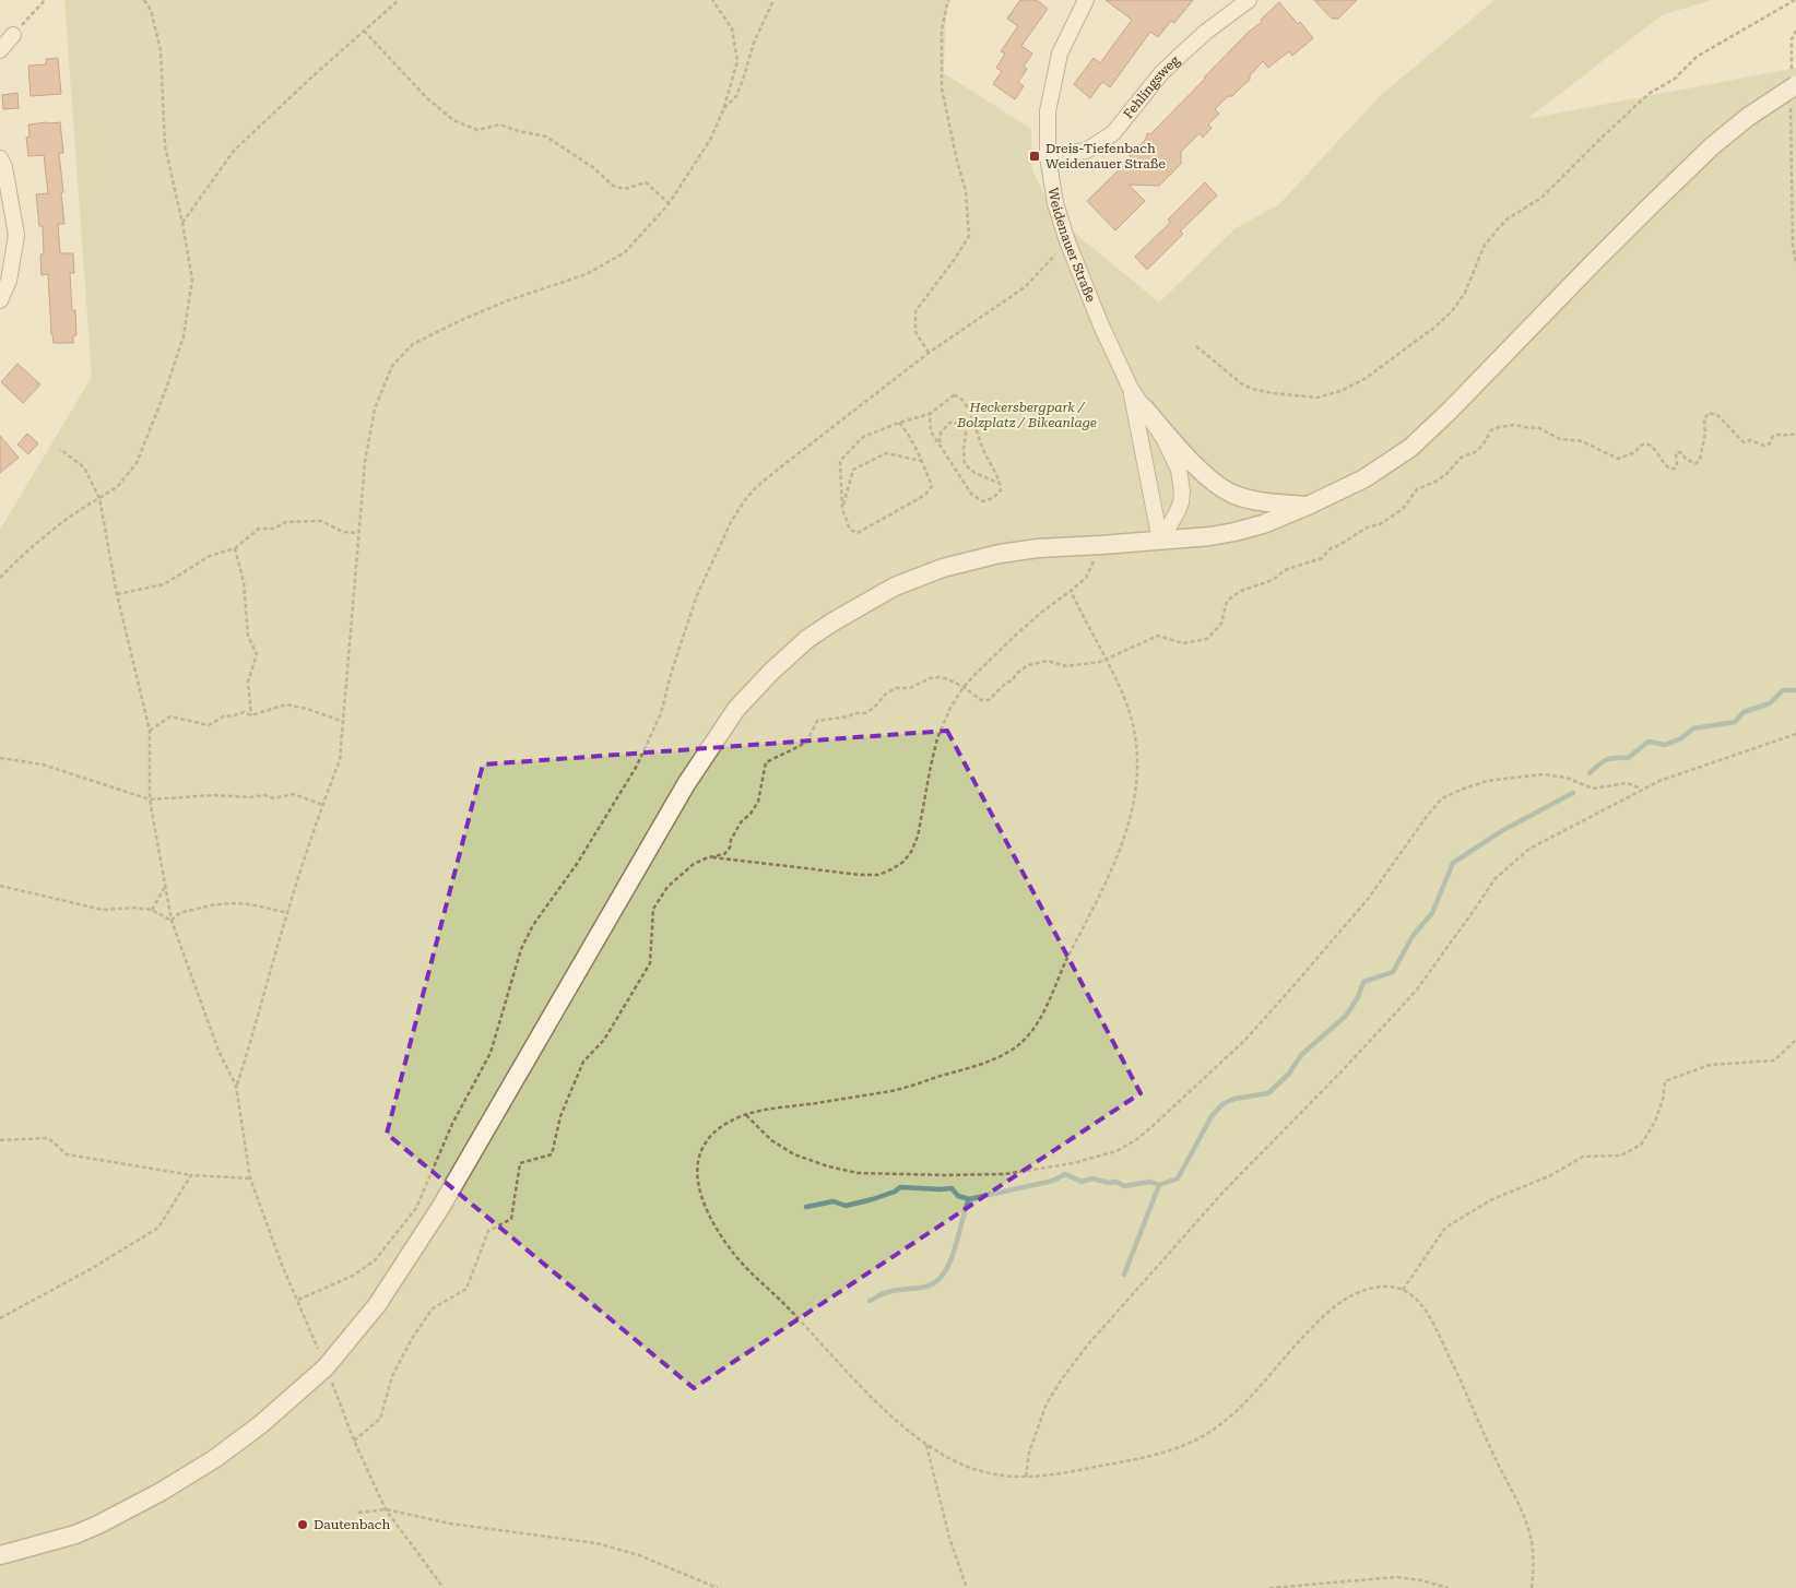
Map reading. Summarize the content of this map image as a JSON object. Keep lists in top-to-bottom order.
{
  "streets": {
    "street": ["Fehlingsweg", "Weidenauer Straße"]
  },
  "crossings": [
    ["Fehlingsweg", "Weidenauer Straße"]
  ],
  "parks": ["Heckersbergpark / Bolzplatz / Bikeanlage"],
  "places": {
    "transit": ["Dreis-Tiefenbach Weidenauer Straße"],
    "other": ["Dautenbach"]
  }
}
